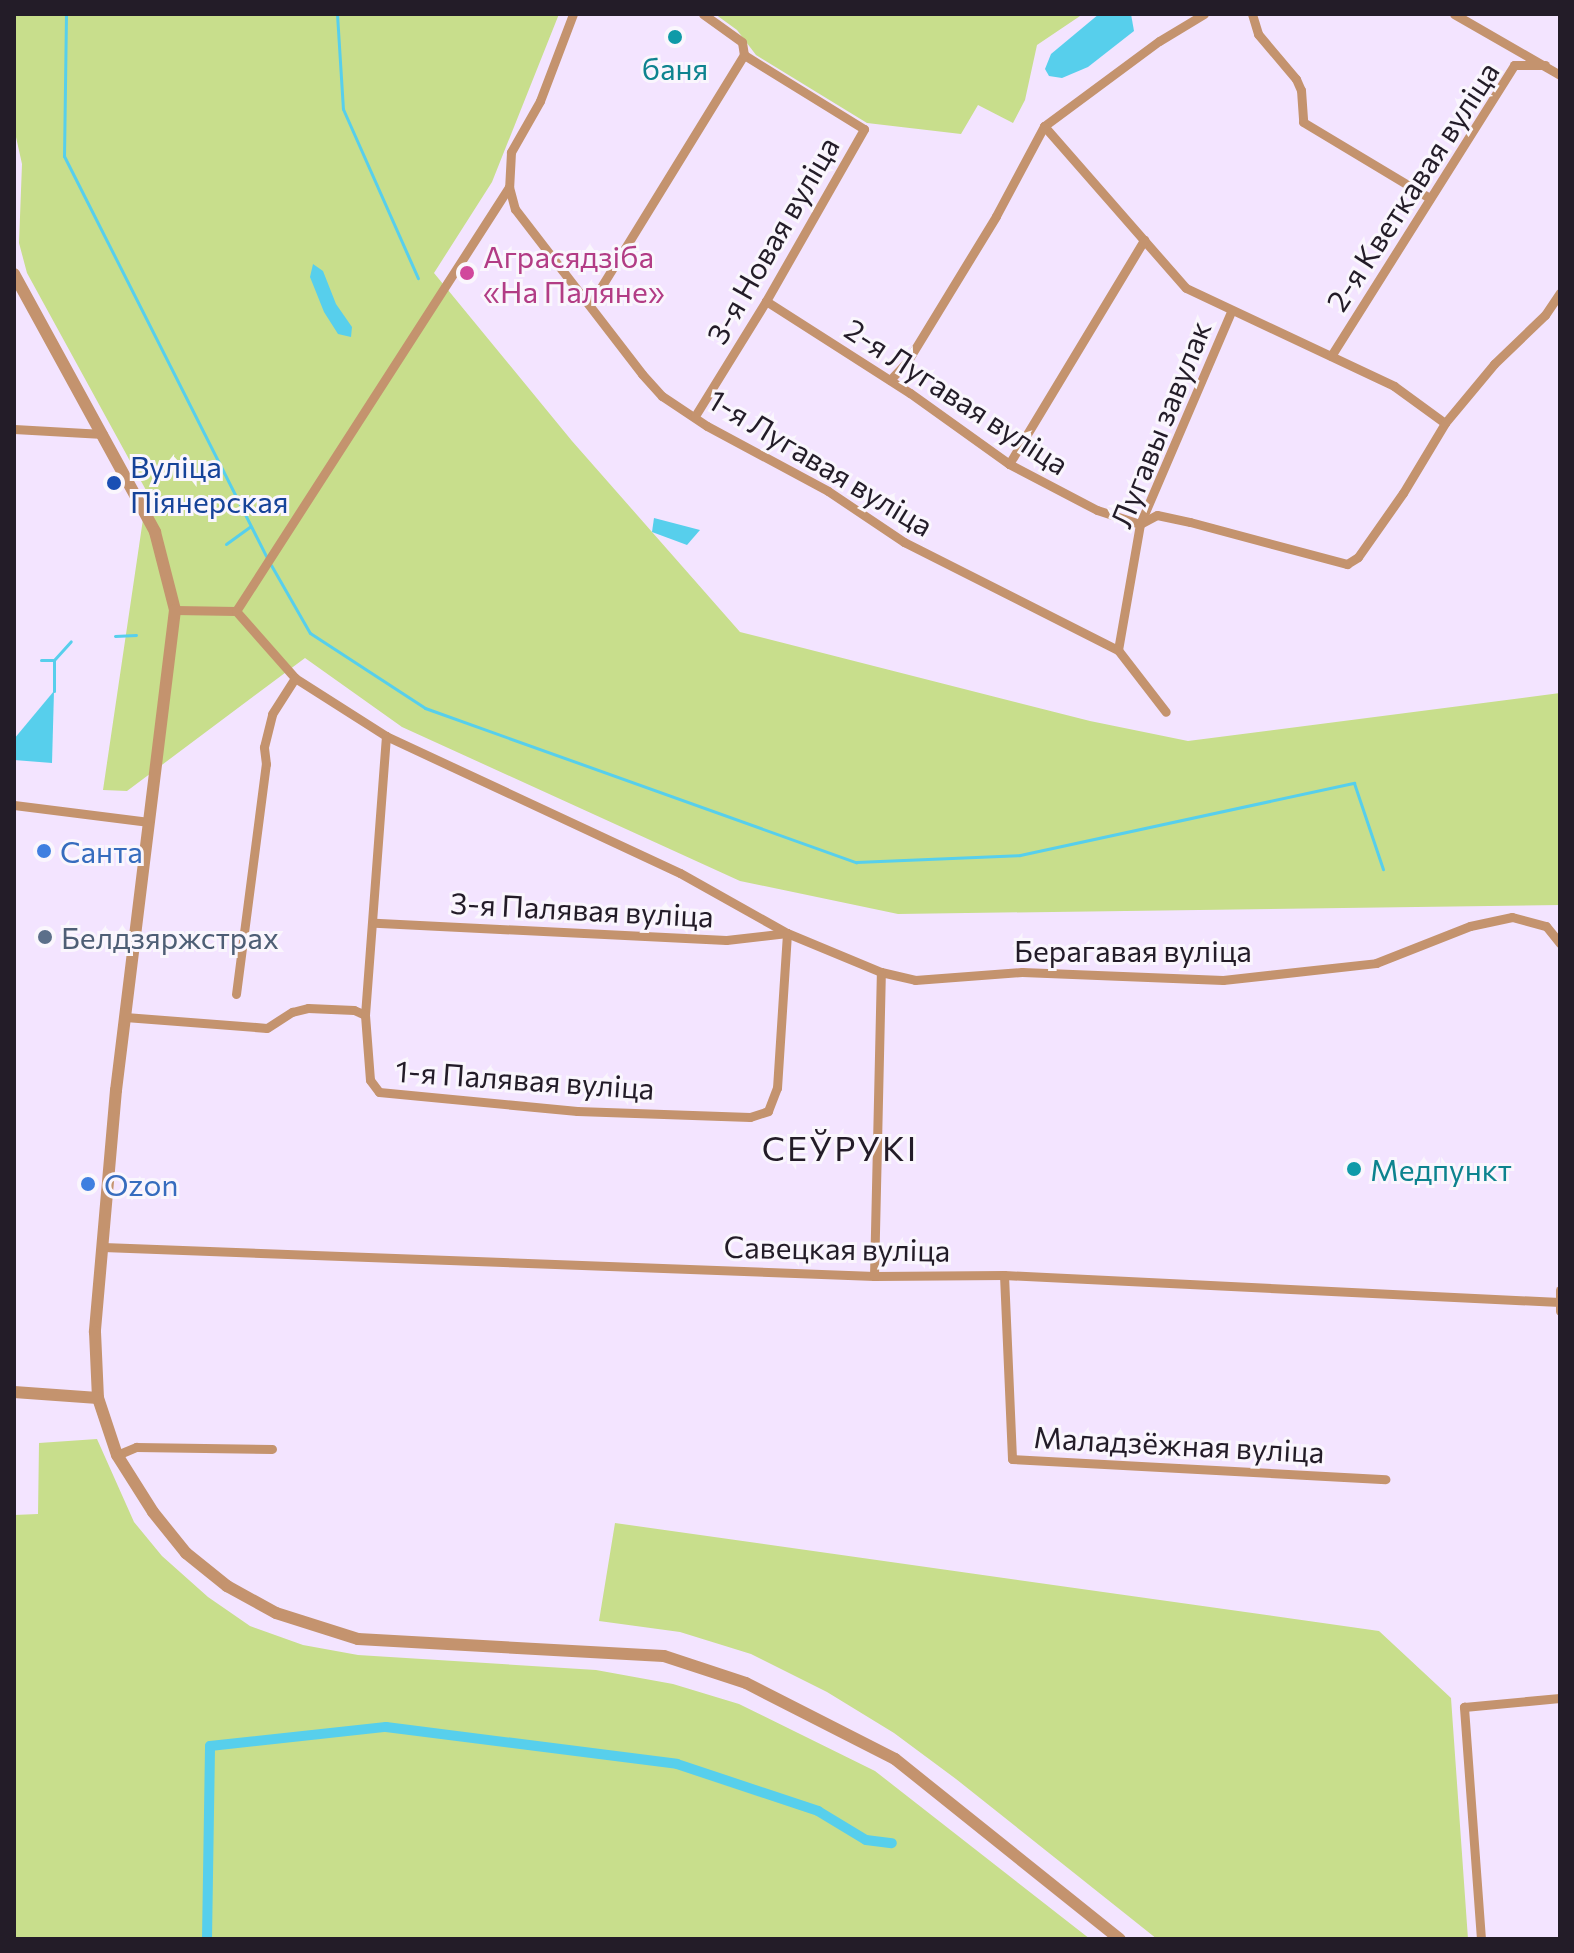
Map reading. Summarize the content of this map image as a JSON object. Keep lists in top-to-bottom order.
{
  "streets": {
    "street": [
      "2-я Кветкавая вуліца",
      "3-я Новая вуліца",
      "2-я Лугавая вуліца",
      "Лугавы завулак",
      "1-я Лугавая вуліца",
      "3-я Палявая вуліца",
      "Берагавая вуліца",
      "1-я Палявая вуліца",
      "Савецкая вуліца",
      "Маладзёжная вуліца"
    ]
  },
  "crossings": [
    ["3-я Новая вуліца", "2-я Лугавая вуліца"],
    ["3-я Новая вуліца", "1-я Лугавая вуліца"],
    ["2-я Лугавая вуліца", "Лугавы завулак"],
    ["Лугавы завулак", "1-я Лугавая вуліца"],
    ["3-я Палявая вуліца", "Берагавая вуліца"],
    ["3-я Палявая вуліца", "1-я Палявая вуліца"],
    ["Берагавая вуліца", "1-я Палявая вуліца"],
    ["Савецкая вуліца", "Маладзёжная вуліца"]
  ],
  "districts": ["СЕЎРУКІ"],
  "places": [
    "баня",
    "Аграсядзіба «На Паляне»",
    "Вуліца Піянерская",
    "Санта",
    "Белдзяржстрах",
    "Медпункт",
    "Ozon"
  ]
}
